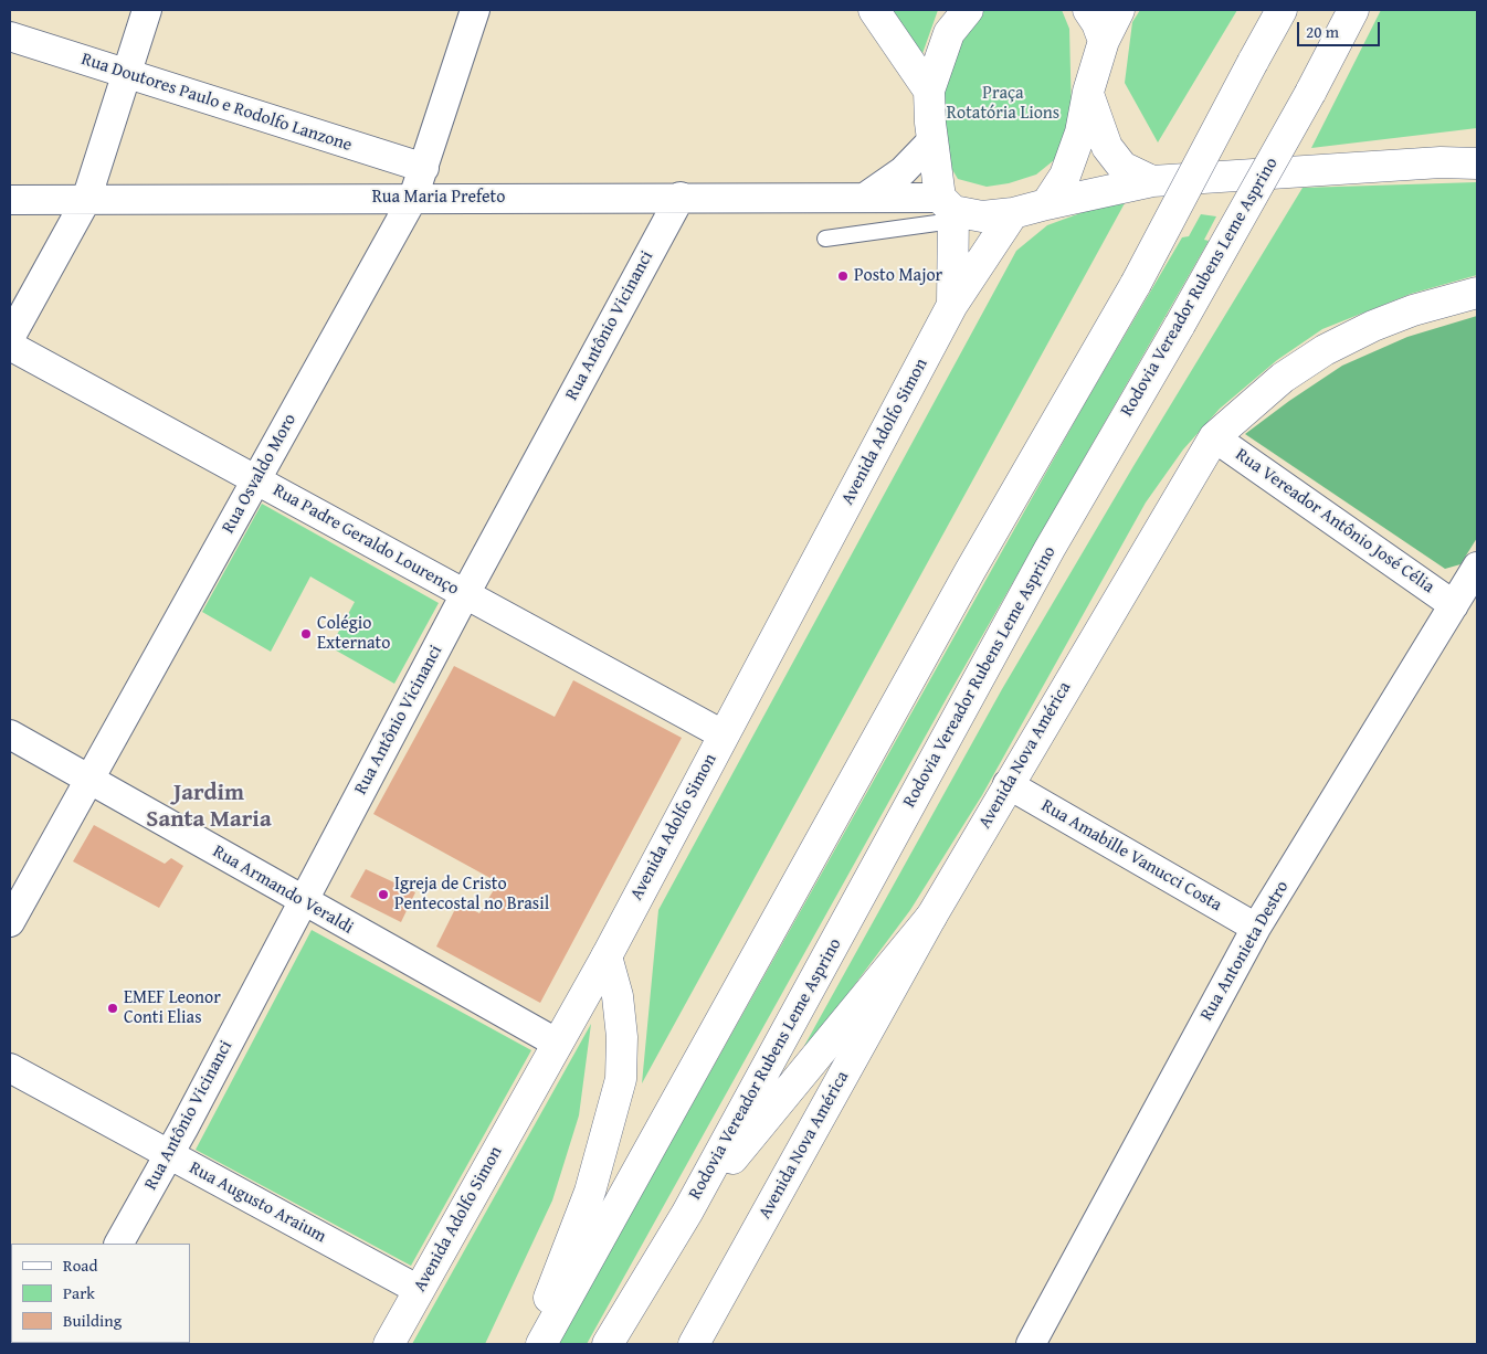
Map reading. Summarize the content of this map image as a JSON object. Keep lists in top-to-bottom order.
{
  "streets": {
    "main road": ["Rodovia Vereador Rubens Leme Asprino", "Avenida Adolfo Simon", "Avenida Nova América"],
    "street": [
      "Rua Doutores Paulo e Rodolfo Lanzone",
      "Rua Maria Prefeto",
      "Rua Antônio Vicinanci",
      "Rua Osvaldo Moro",
      "Rua Vereador Antônio José Célia",
      "Rua Padre Geraldo Lourenço",
      "Rua Amabille Vanucci Costa",
      "Rua Armando Veraldi",
      "Rua Antonieta Destro",
      "Rua Augusto Araium"
    ]
  },
  "crossings": [
    ["Rua Doutores Paulo e Rodolfo Lanzone", "Rua Osvaldo Moro"],
    ["Rua Maria Prefeto", "Rua Antônio Vicinanci"],
    ["Rua Maria Prefeto", "Avenida Adolfo Simon"],
    ["Rua Maria Prefeto", "Rua Osvaldo Moro"],
    ["Rua Antônio Vicinanci", "Rua Padre Geraldo Lourenço"],
    ["Rua Antônio Vicinanci", "Rua Armando Veraldi"],
    ["Rua Antônio Vicinanci", "Rua Augusto Araium"],
    ["Avenida Adolfo Simon", "Rua Padre Geraldo Lourenço"],
    ["Avenida Adolfo Simon", "Rua Armando Veraldi"],
    ["Avenida Adolfo Simon", "Rua Augusto Araium"],
    ["Rua Osvaldo Moro", "Rua Padre Geraldo Lourenço"],
    ["Rua Osvaldo Moro", "Rua Armando Veraldi"],
    ["Rua Vereador Antônio José Célia", "Avenida Nova América"],
    ["Rua Vereador Antônio José Célia", "Rua Antonieta Destro"],
    ["Avenida Nova América", "Rua Amabille Vanucci Costa"],
    ["Rua Amabille Vanucci Costa", "Rua Antonieta Destro"]
  ],
  "districts": ["Jardim Santa Maria"],
  "parks": ["Praça Rotatória Lions"],
  "places": [
    "Posto Major",
    "Colégio Externato",
    "Igreja de Cristo Pentecostal no Brasil",
    "EMEF Leonor Conti Elias"
  ],
  "legend": ["Road", "Park", "Building"],
  "scale_bar": "20 m"
}
